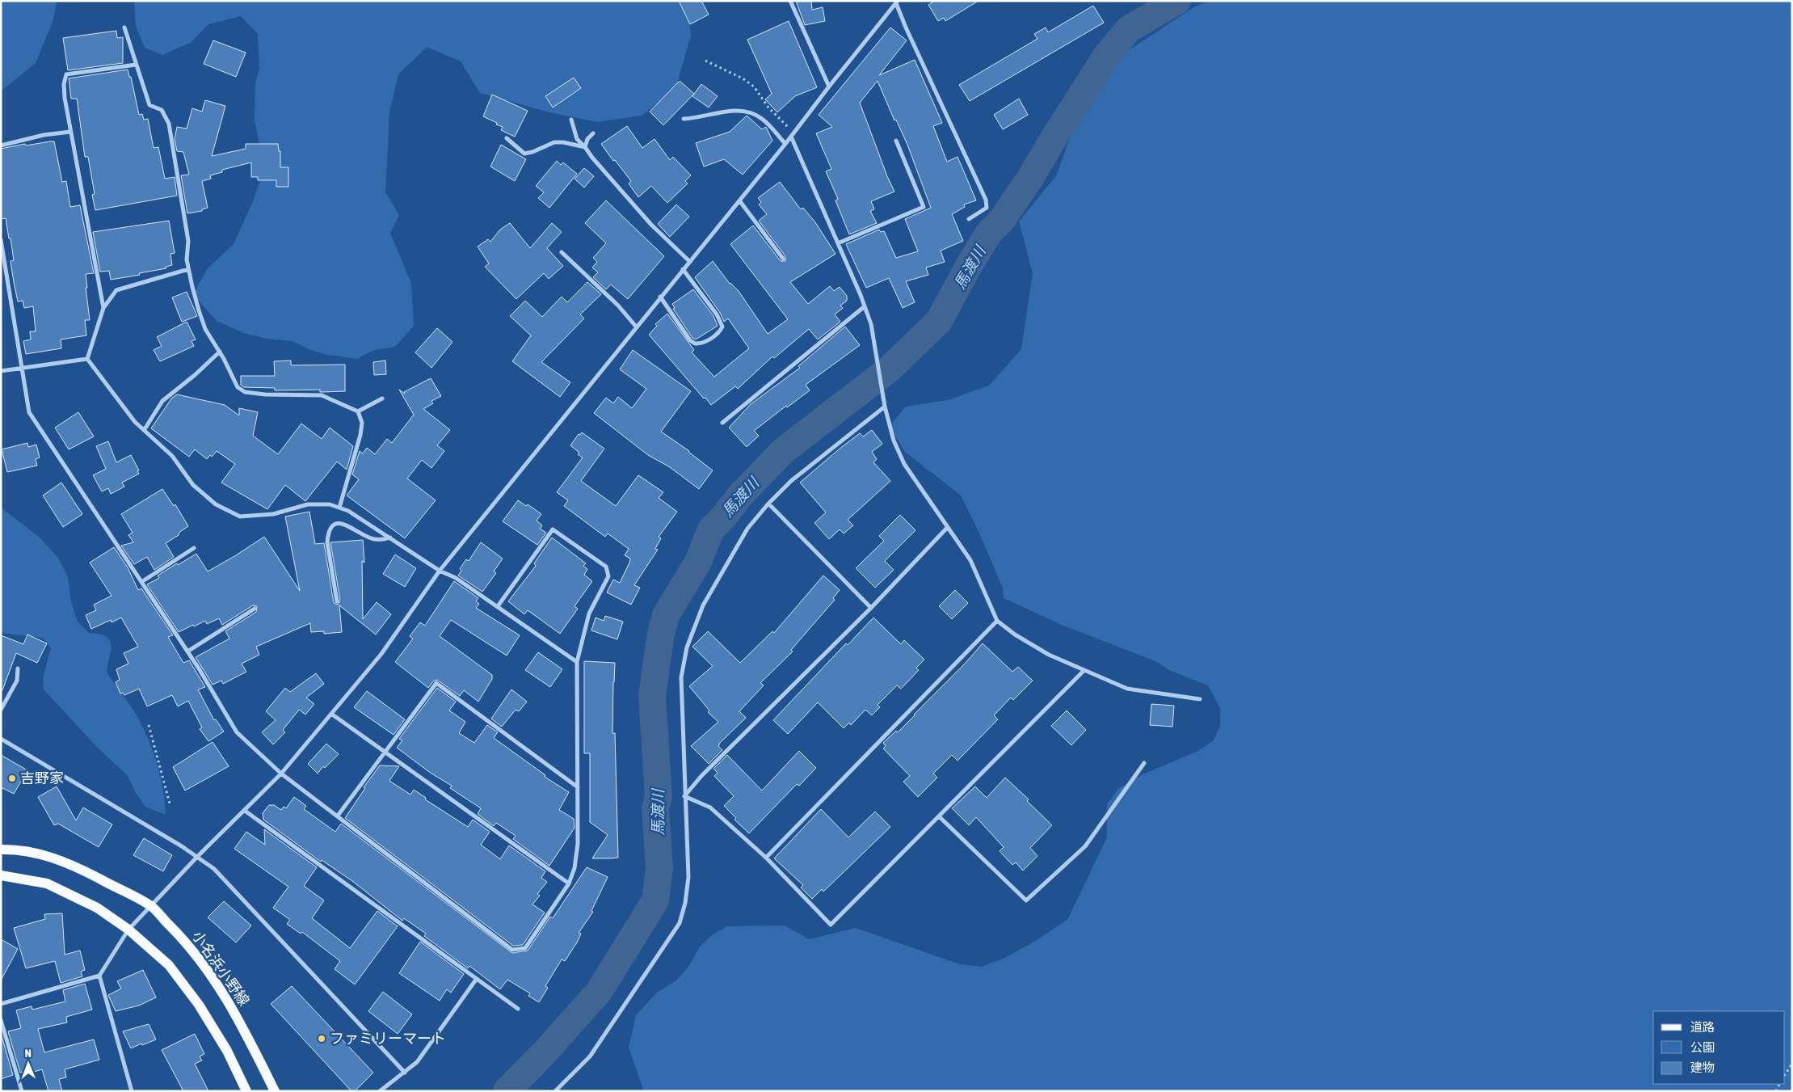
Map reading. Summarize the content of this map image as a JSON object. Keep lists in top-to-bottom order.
{
  "streets": {
    "main road": ["小名浜小野線"]
  },
  "water": ["馬渡川"],
  "places": ["吉野家", "ファミリーマート"],
  "legend": ["道路", "公園", "建物"],
  "north": "top"
}
